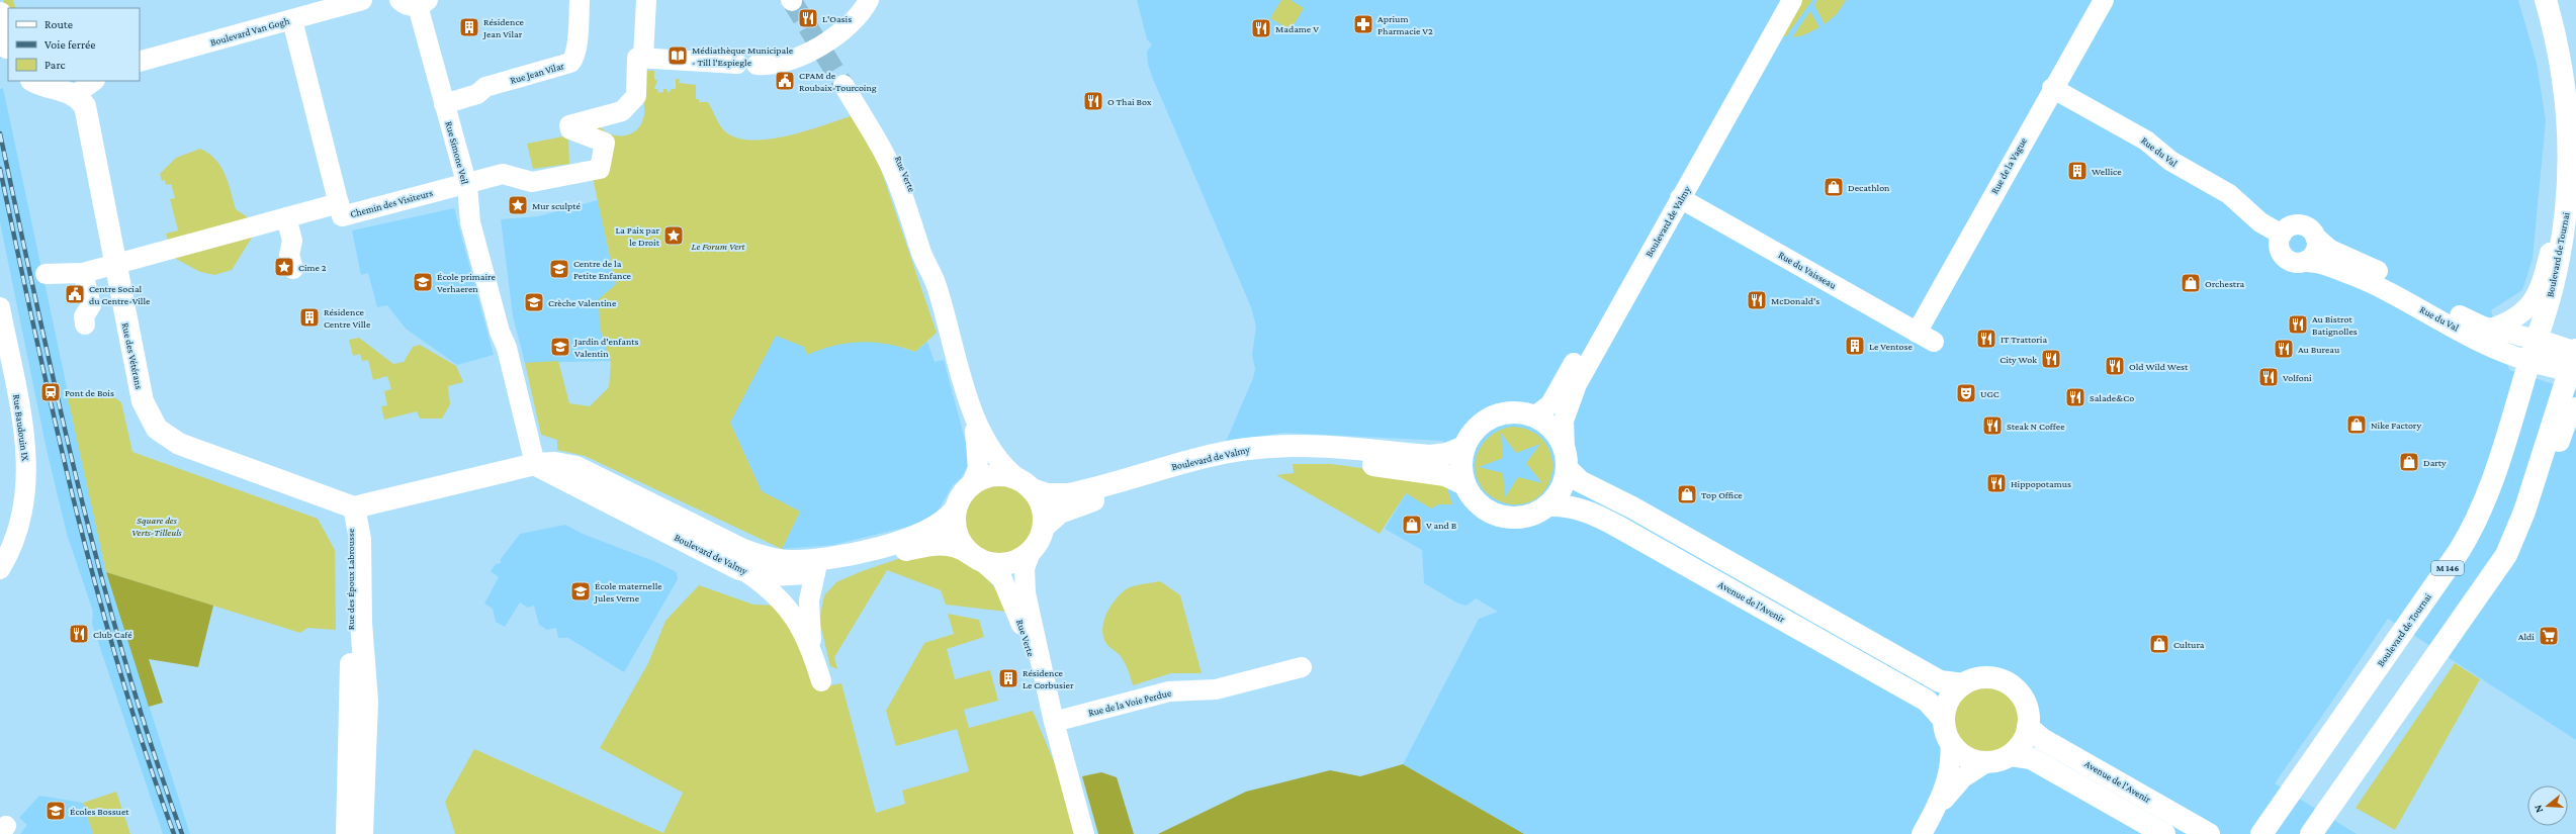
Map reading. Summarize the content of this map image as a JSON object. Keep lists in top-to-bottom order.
{
  "streets": {
    "main road": [
      "Boulevard de Valmy",
      "Boulevard de Tournai",
      "Rue des Vétérans",
      "M 146",
      "Rue des Époux Labrousse",
      "Avenue de l'Avenir"
    ],
    "street": [
      "Boulevard Van Gogh",
      "Rue Jean Vilar",
      "Rue du Val",
      "Rue Simone Veil",
      "Rue de la Vague",
      "Rue Verte",
      "Chemin des Visiteurs",
      "Rue du Vaisseau",
      "Rue Baudouin IX",
      "Rue de la Voie Perdue"
    ]
  },
  "crossings": [
    ["Rue Jean Vilar", "Rue Simone Veil"],
    ["Rue du Val", "Rue de la Vague"],
    ["Rue du Val", "Boulevard de Tournai"],
    ["Rue Simone Veil", "Boulevard de Valmy"],
    ["Rue de la Vague", "Rue du Vaisseau"],
    ["Rue Verte", "Boulevard de Valmy"],
    ["Rue Verte", "Rue de la Voie Perdue"],
    ["Boulevard de Valmy", "Rue du Vaisseau"],
    ["Boulevard de Valmy", "Rue des Vétérans"],
    ["Boulevard de Valmy", "Rue des Époux Labrousse"],
    ["Boulevard de Valmy", "Avenue de l'Avenir"],
    ["Rue des Vétérans", "Rue des Époux Labrousse"]
  ],
  "parks": ["Le Forum Vert", "Square des Verts-Tilleuls"],
  "places": {
    "restaurant": [
      "L'Oasis",
      "Madame V",
      "O Thai Box",
      "McDonald's",
      "Au Bistrot Batignolles",
      "IT Trattoria",
      "Au Bureau",
      "City Wok",
      "Old Wild West",
      "Volfoni",
      "Salade&Co",
      "Steak N Coffee",
      "Hippopotamus",
      "Club Café"
    ],
    "pharmacy": ["Aprium Pharmacie V2"],
    "building": [
      "Résidence Jean Vilar",
      "Wellice",
      "Résidence Centre Ville",
      "Le Ventose",
      "Résidence Le Corbusier"
    ],
    "library": ["Médiathèque Municipale - Till l'Espiegle"],
    "public building": ["CPAM de Roubaix-Tourcoing", "Centre Social du Centre-Ville"],
    "shop": [
      "Decathlon",
      "Orchestra",
      "Nike Factory",
      "Darty",
      "Top Office",
      "V and B",
      "Cultura"
    ],
    "place": ["Mur sculpté", "La Paix par le Droit", "Cime 2"],
    "school or university": [
      "Centre de la Petite Enfance",
      "École primaire Verhaeren",
      "Crèche Valentine",
      "Jardin d'enfants Valentin",
      "École maternelle Jules Verne",
      "Écoles Bossuet"
    ],
    "station": ["Pont de Bois"],
    "theatre": ["UGC"],
    "supermarket": ["Aldi"]
  },
  "legend": ["Route", "Voie ferrée", "Parc"],
  "north": "left"
}
